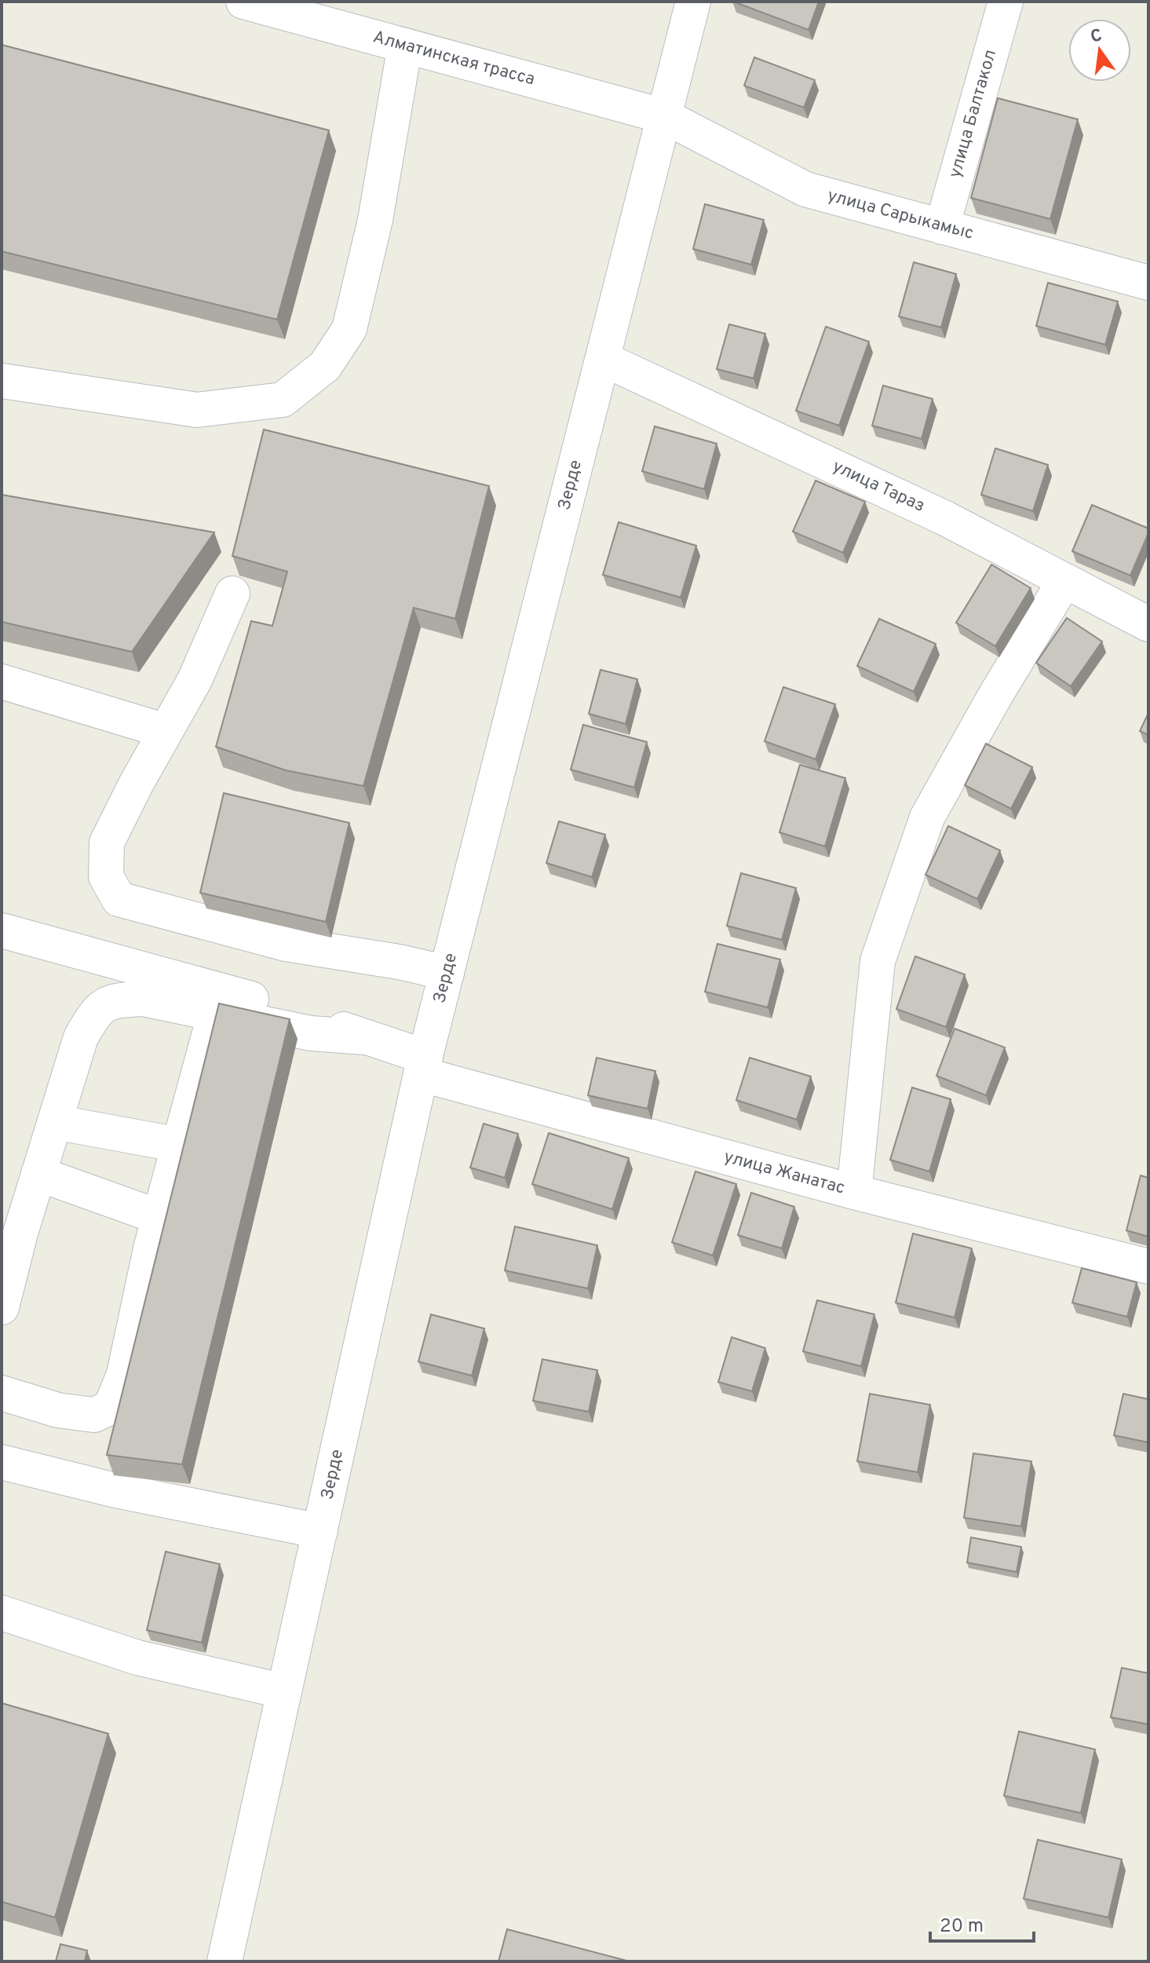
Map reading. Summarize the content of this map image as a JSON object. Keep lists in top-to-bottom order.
{
  "streets": {
    "street": [
      "Алматинская трасса",
      "улица Балтакол",
      "улица Сарыкамыс",
      "Зерде",
      "улица Тараз",
      "улица Жанатас"
    ]
  },
  "crossings": [
    ["Алматинская трасса", "улица Сарыкамыс"],
    ["Алматинская трасса", "Зерде"],
    ["улица Балтакол", "улица Сарыкамыс"],
    ["улица Сарыкамыс", "Зерде"],
    ["Зерде", "улица Тараз"],
    ["Зерде", "улица Жанатас"]
  ],
  "scale_bar": "20 m",
  "north": "top"
}
